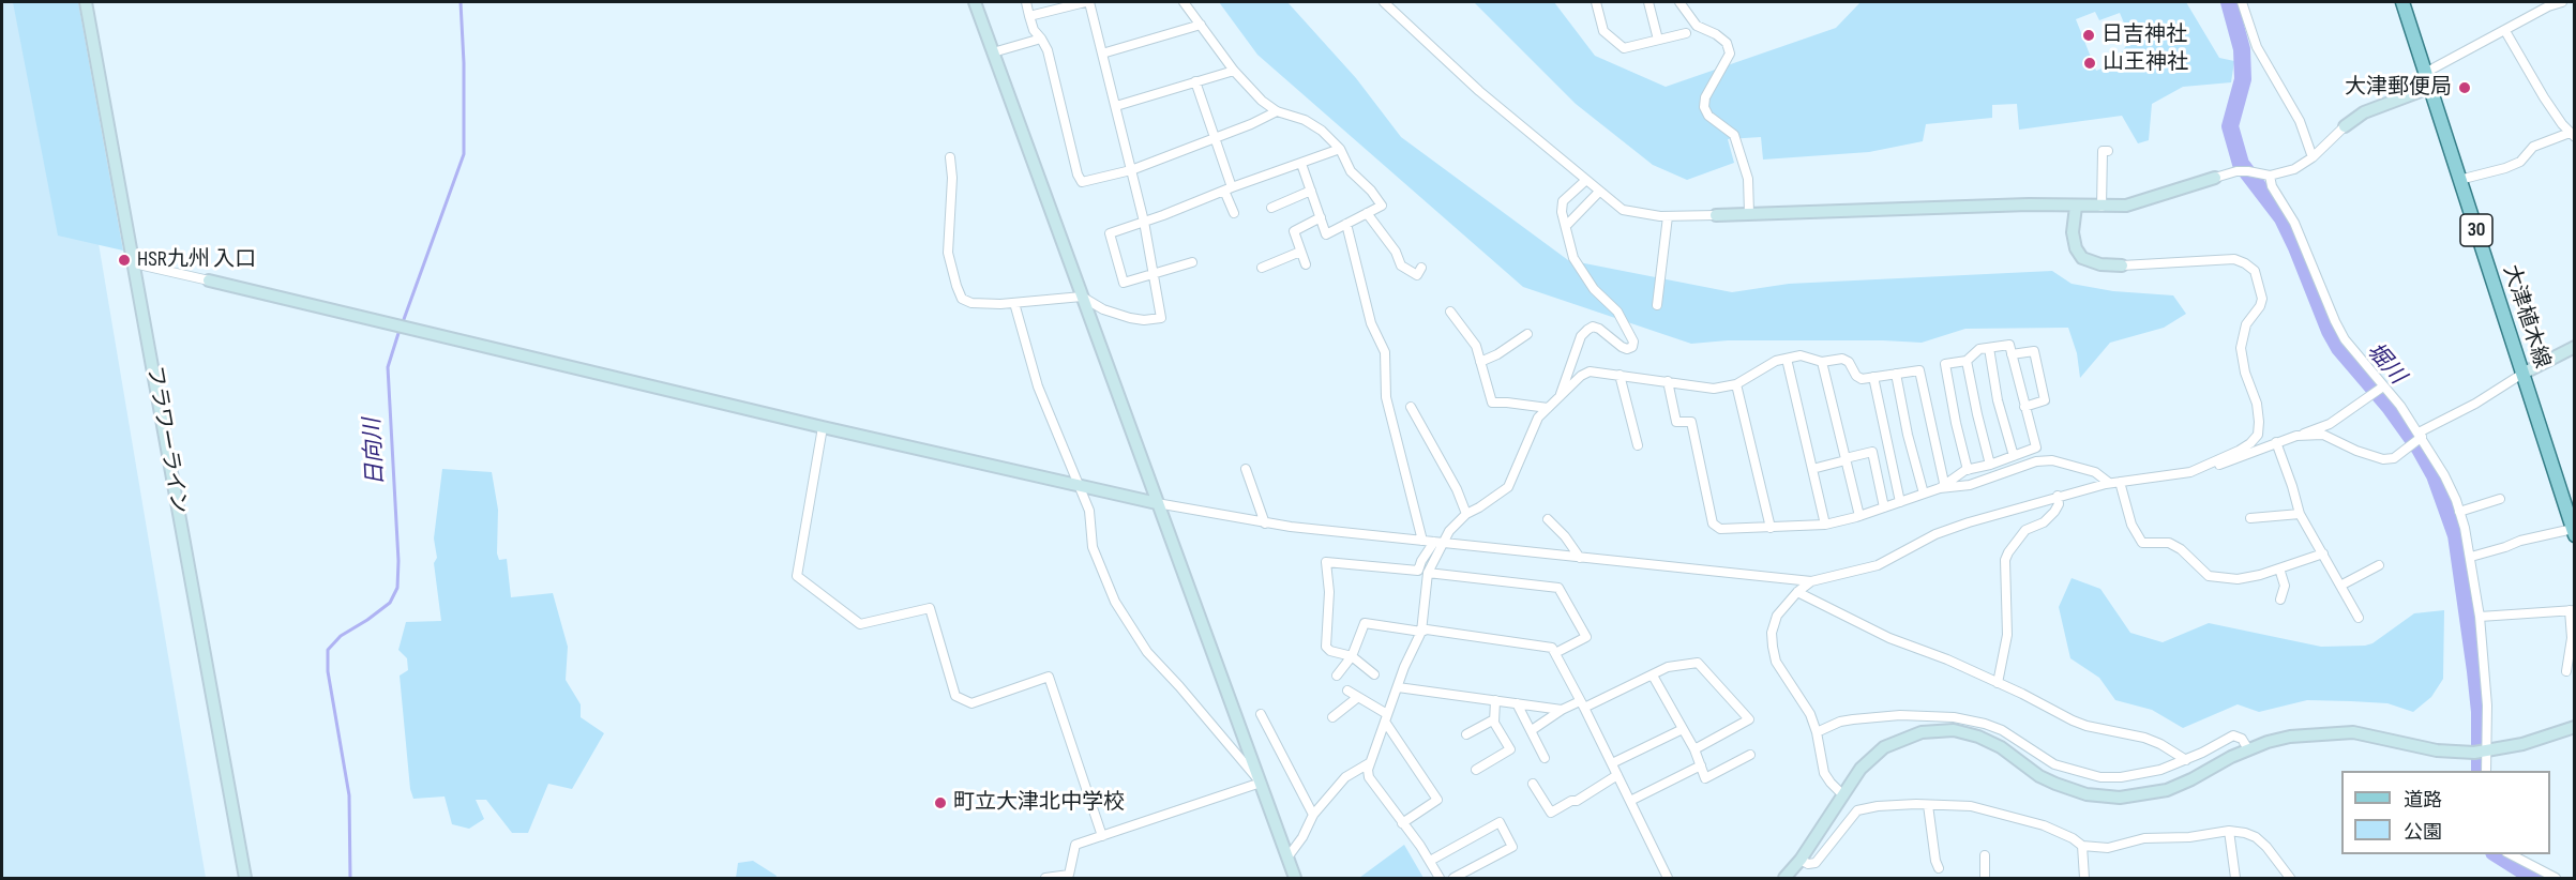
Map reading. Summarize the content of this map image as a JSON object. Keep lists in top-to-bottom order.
{
  "streets": {
    "main road": ["30", "大津植木線"],
    "street": ["フラワーライン"]
  },
  "water": ["堀川", "日向川"],
  "places": [
    "日吉神社",
    "山王神社",
    "大津郵便局",
    "HSR九州 入口",
    "町立大津北中学校"
  ],
  "legend": ["道路", "公園"]
}
